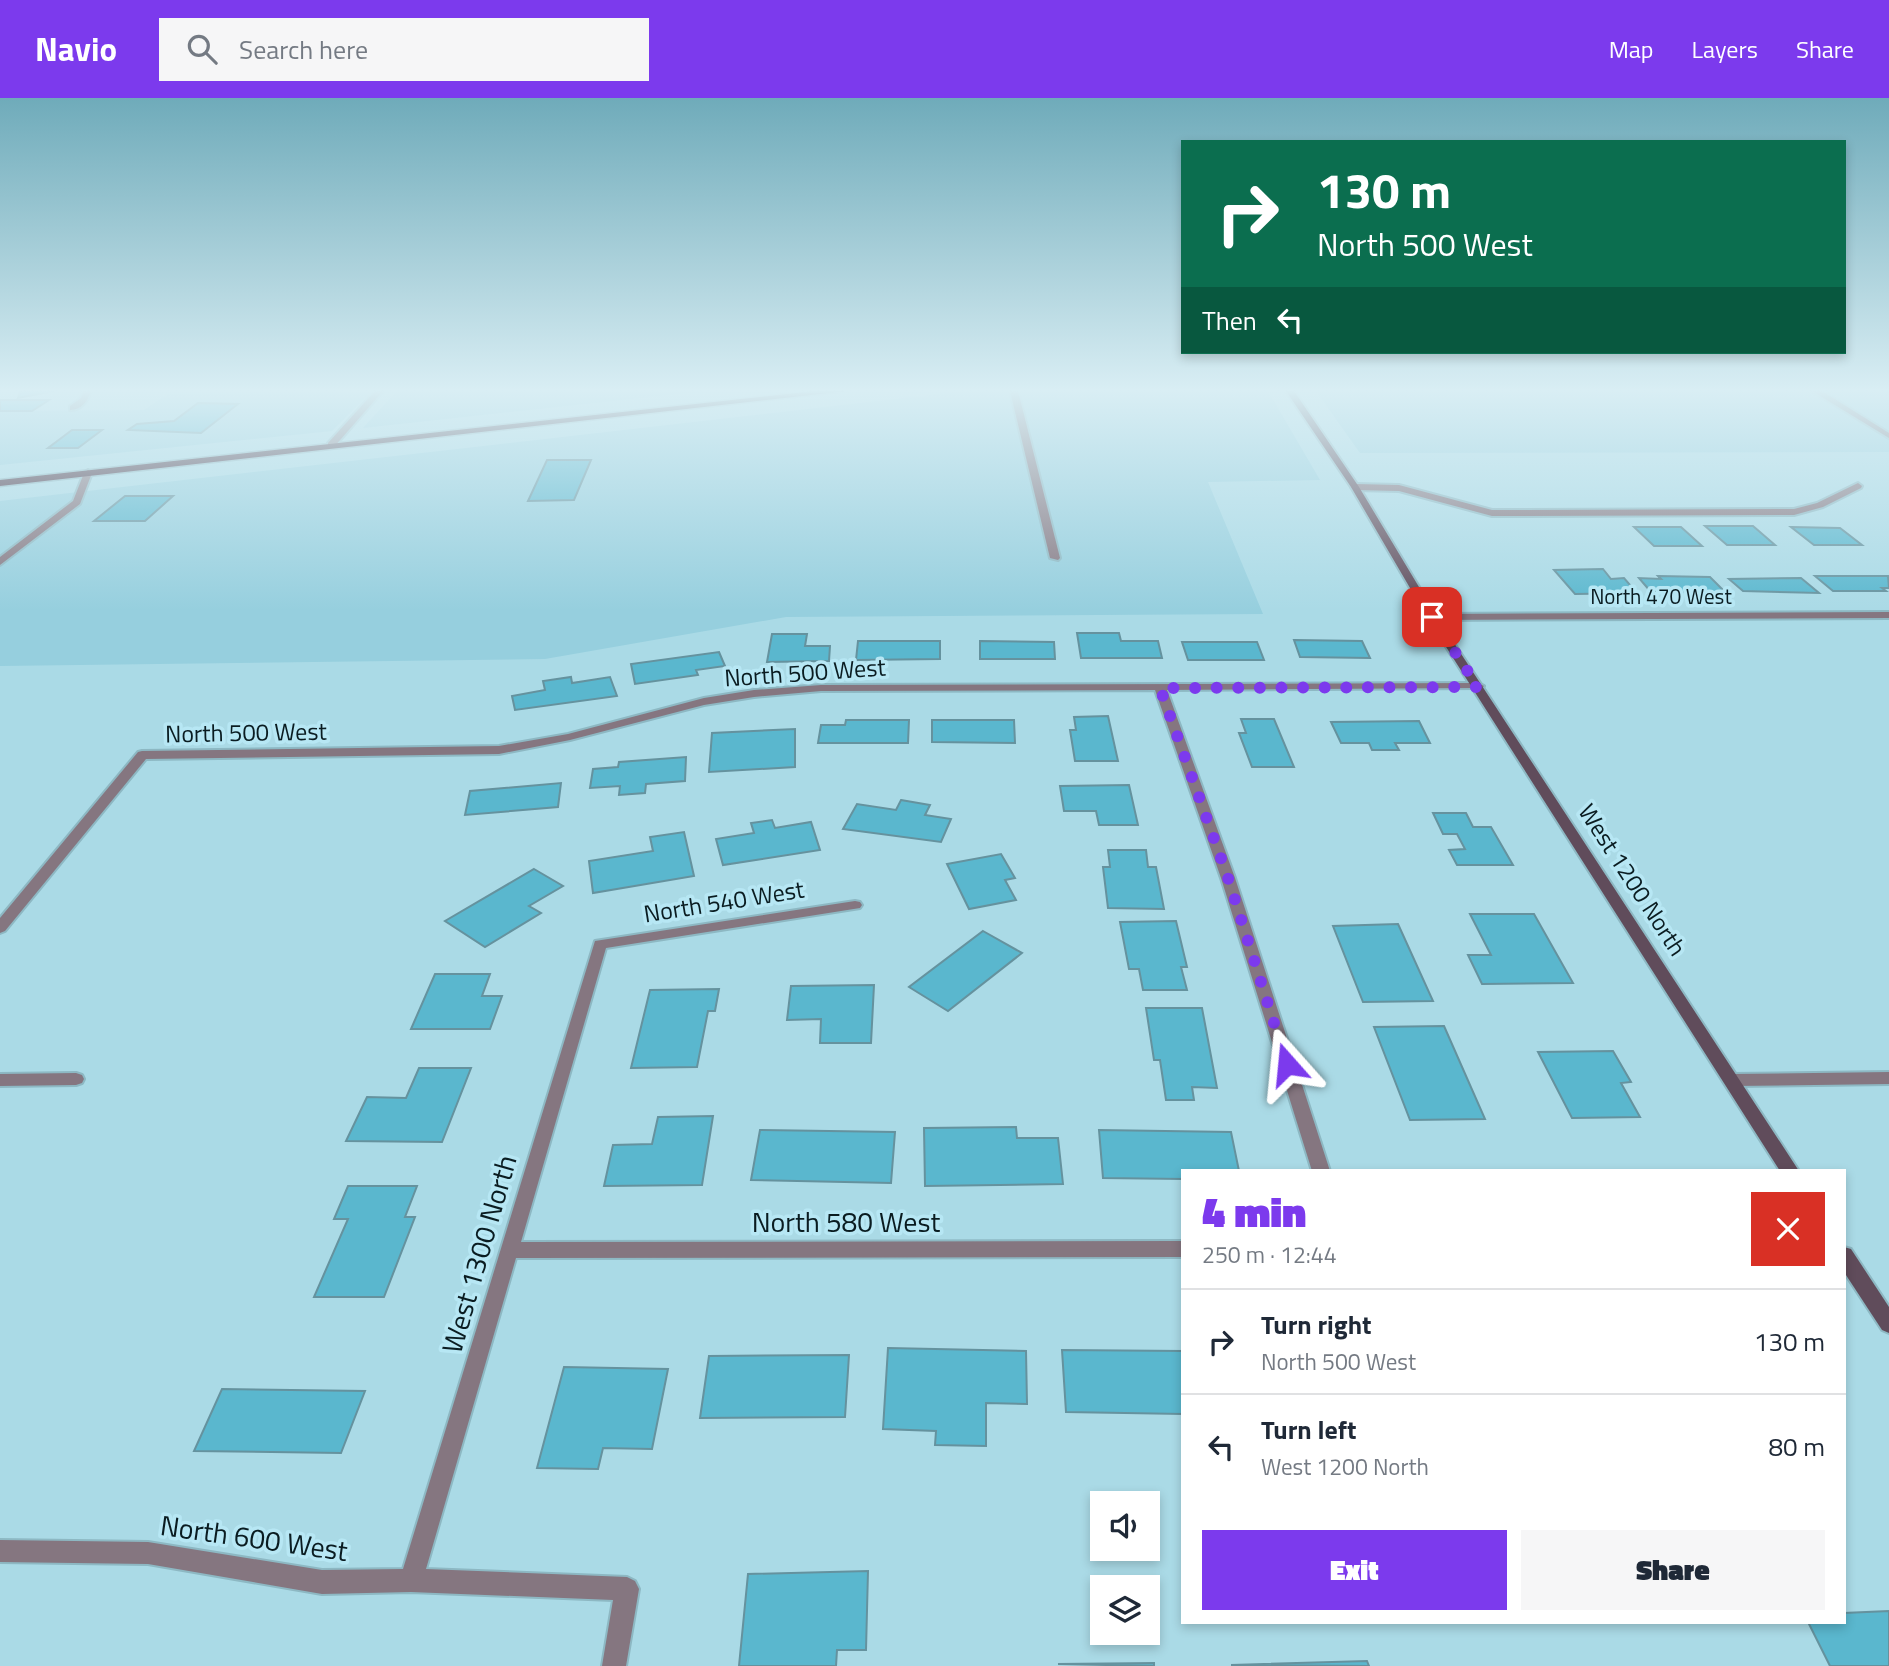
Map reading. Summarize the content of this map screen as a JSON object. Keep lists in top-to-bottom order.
{
  "streets": {
    "street": [
      "North 470 West",
      "North 500 West",
      "West 1200 North",
      "North 540 West",
      "North 580 West",
      "West 1300 North",
      "North 600 West"
    ]
  },
  "crossings": [
    ["North 470 West", "West 1200 North"],
    ["North 500 West", "West 1200 North"],
    ["North 540 West", "West 1300 North"],
    ["North 580 West", "West 1300 North"],
    ["West 1300 North", "North 600 West"]
  ],
  "page": {
    "header": "Navio",
    "search": "Search here",
    "nav": ["Map", "Layers", "Share"],
    "turn": ["130 m", "North 500 West"],
    "then": "Then",
    "heading": ["4 min", "250 m · 12:44"],
    "list": [
      {
        "name": "Turn right",
        "note": "North 500 West",
        "value": "130 m"
      },
      {
        "name": "Turn left",
        "note": "West 1200 North",
        "value": "80 m"
      }
    ],
    "buttons": ["Exit", "Share"]
  }
}
